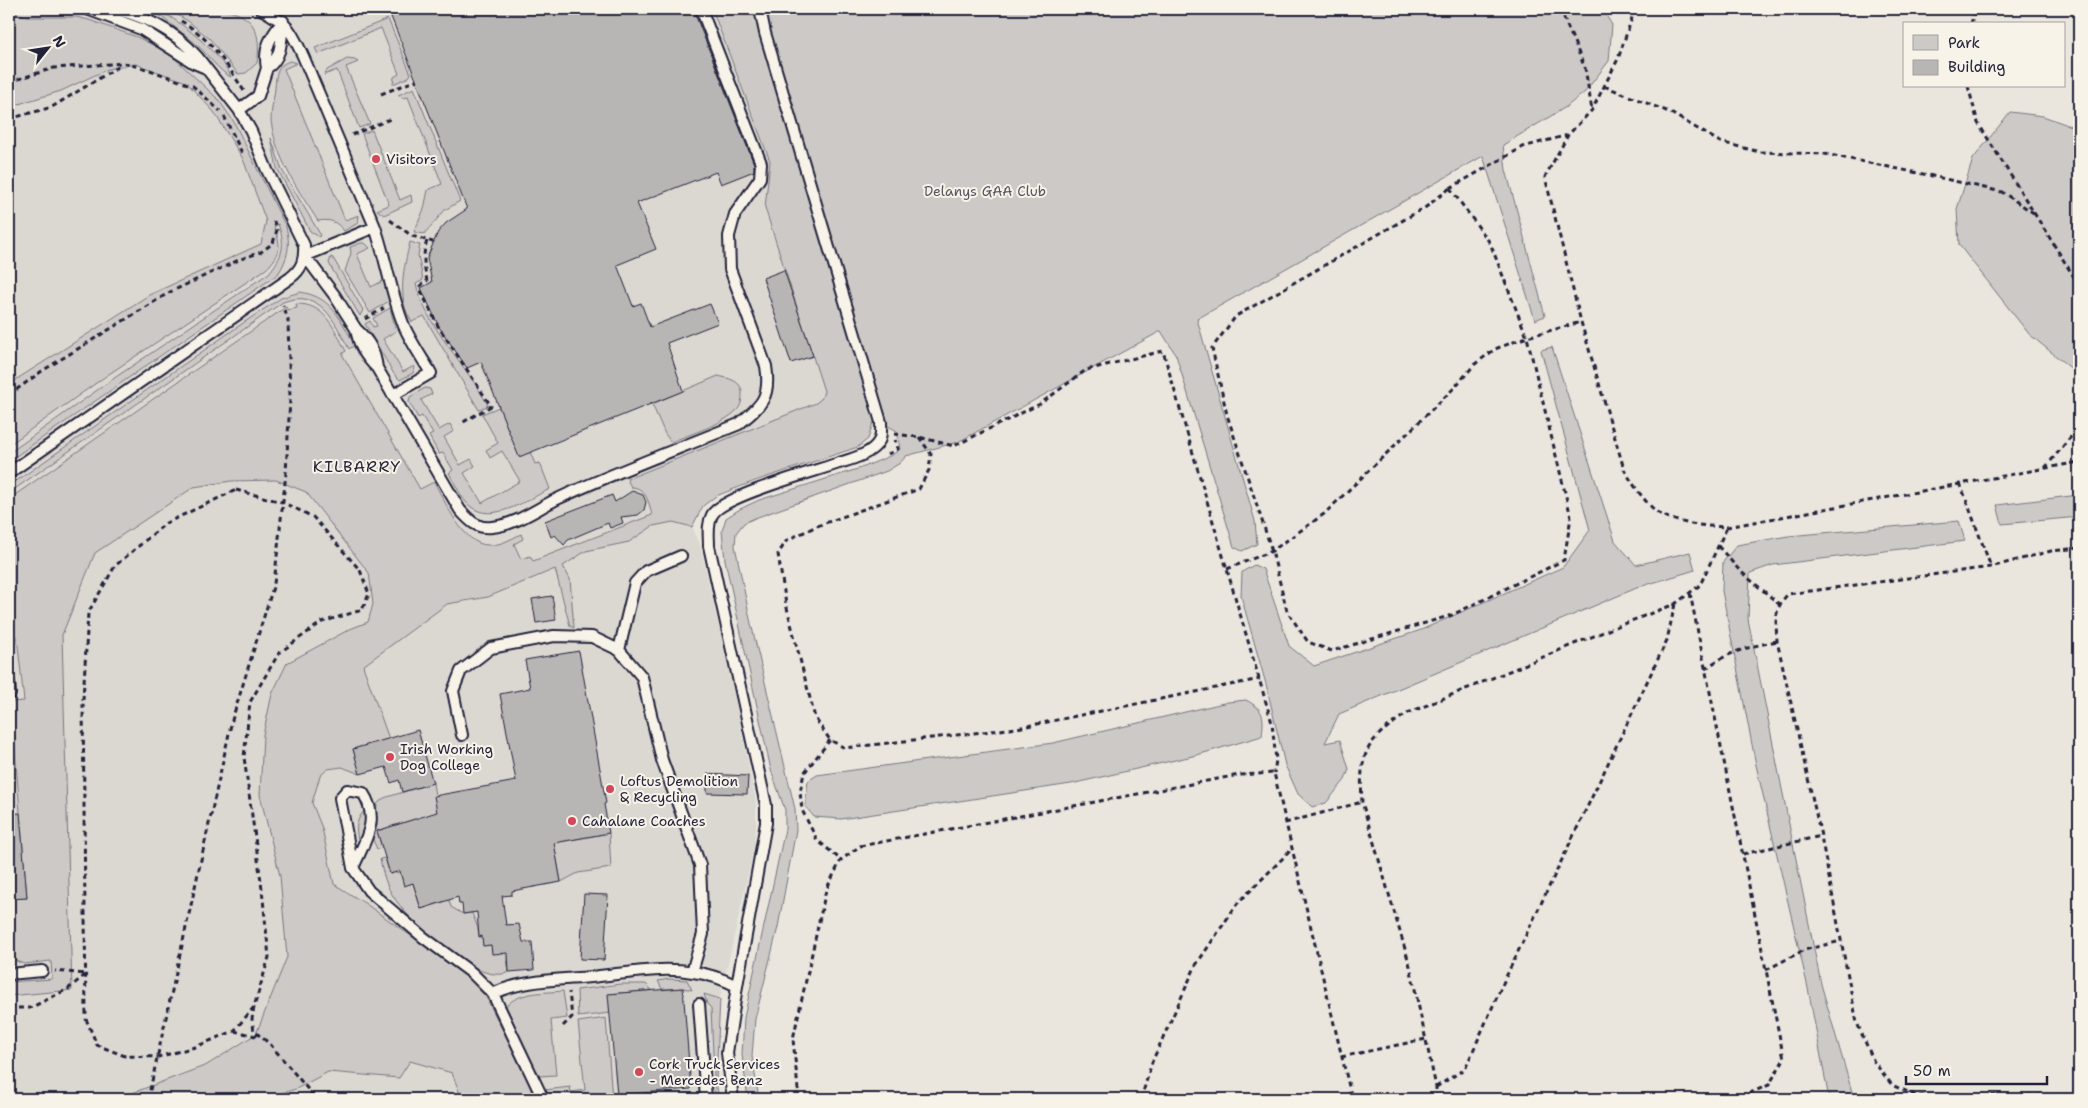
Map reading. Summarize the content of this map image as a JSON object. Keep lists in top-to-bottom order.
{
  "districts": ["KILBARRY"],
  "parks": ["Delanys GAA Club"],
  "places": [
    "Visitors",
    "Irish Working Dog College",
    "Loftus Demolition & Recycling",
    "Cahalane Coaches",
    "Cork Truck Services - Mercedes Benz"
  ],
  "legend": ["Park", "Building"],
  "scale_bar": "50 m",
  "north": "top right"
}
